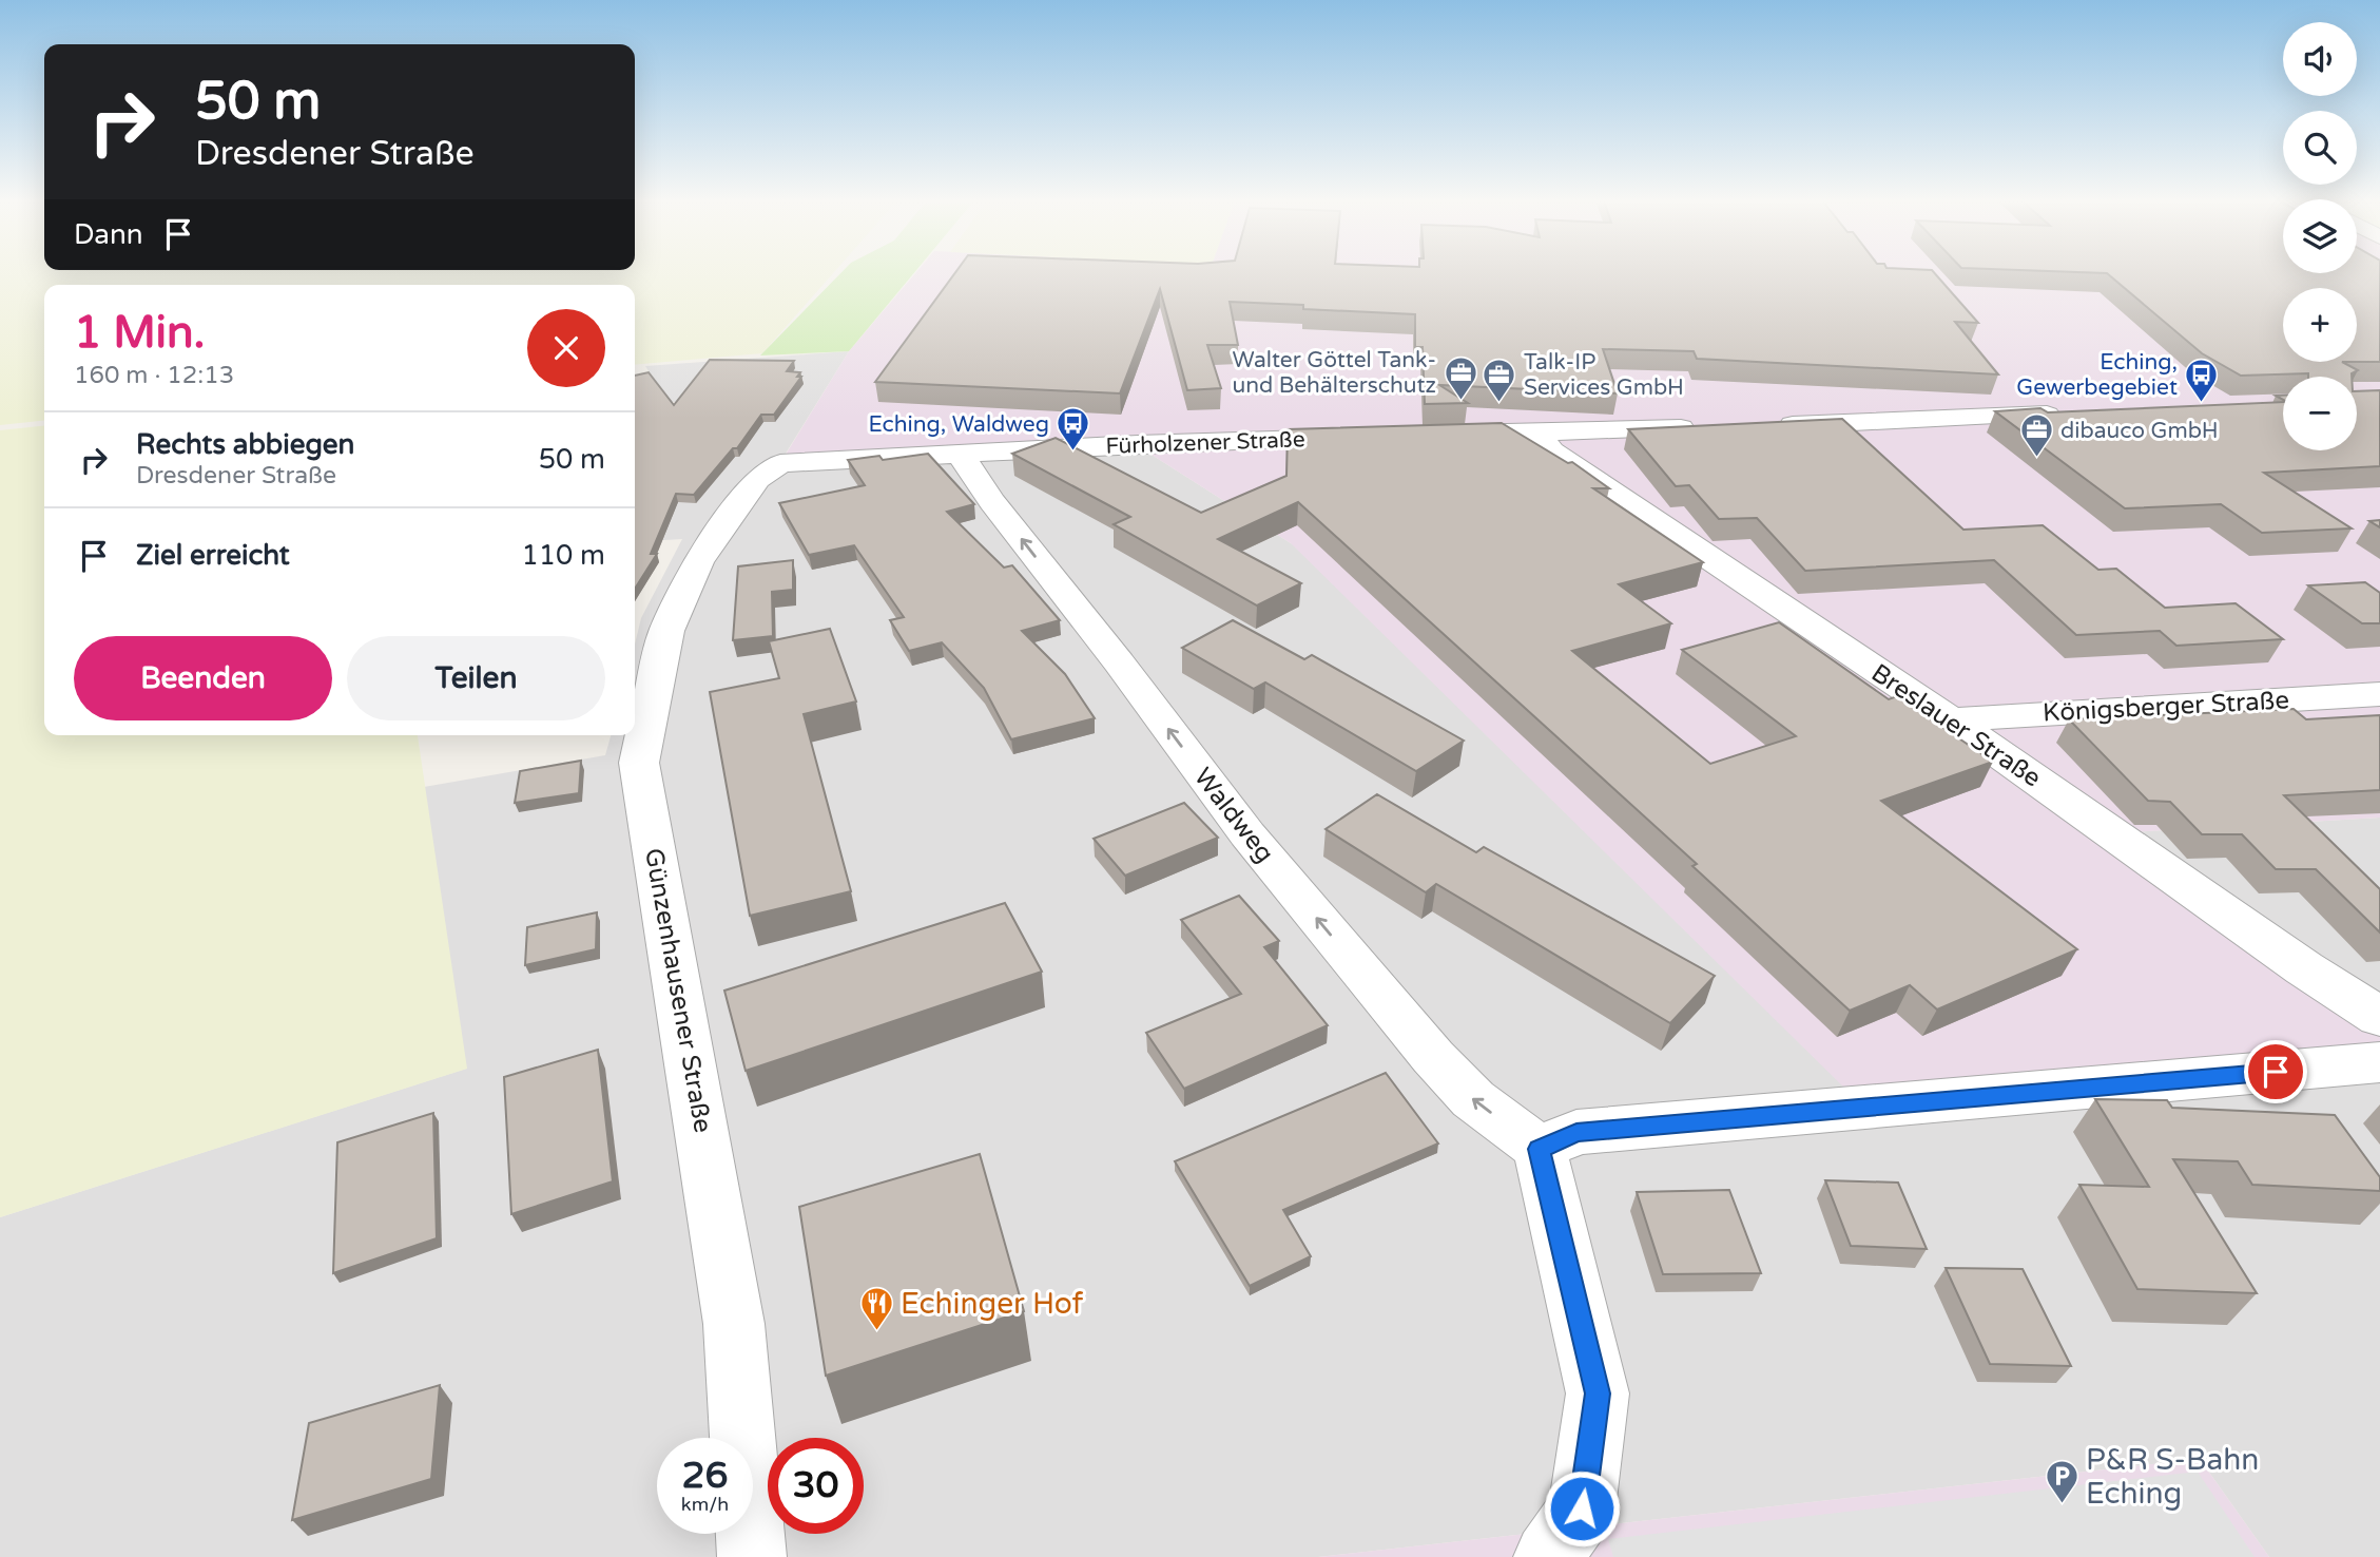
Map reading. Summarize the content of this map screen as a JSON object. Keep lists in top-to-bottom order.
{
  "streets": {
    "street": [
      "Fürholzener Straße",
      "Königsberger Straße",
      "Breslauer Straße",
      "Waldweg",
      "Günzenhausener Straße"
    ]
  },
  "crossings": [
    ["Fürholzener Straße", "Waldweg"],
    ["Fürholzener Straße", "Günzenhausener Straße"],
    ["Königsberger Straße", "Breslauer Straße"]
  ],
  "one_way": ["Waldweg"],
  "places": {
    "office": ["Walter Göttel Tank- und Behälterschutz", "Talk-IP Services GmbH", "dibauco GmbH"],
    "bus stop": ["Eching, Gewerbegebiet", "Eching, Waldweg"],
    "restaurant": ["Echinger Hof"],
    "parking": ["P&R S-Bahn Eching"]
  },
  "page": {
    "map_buttons": ["+", "−"],
    "turn": ["50 m", "Dresdener Straße"],
    "then": "Dann",
    "heading": ["1 Min.", "160 m · 12:13"],
    "list": [
      {
        "name": "Rechts abbiegen",
        "note": "Dresdener Straße",
        "value": "50 m"
      },
      {
        "name": "Ziel erreicht",
        "value": "110 m"
      }
    ],
    "buttons": ["Beenden", "Teilen"],
    "speed": "26 km/h",
    "limit": "30"
  }
}
